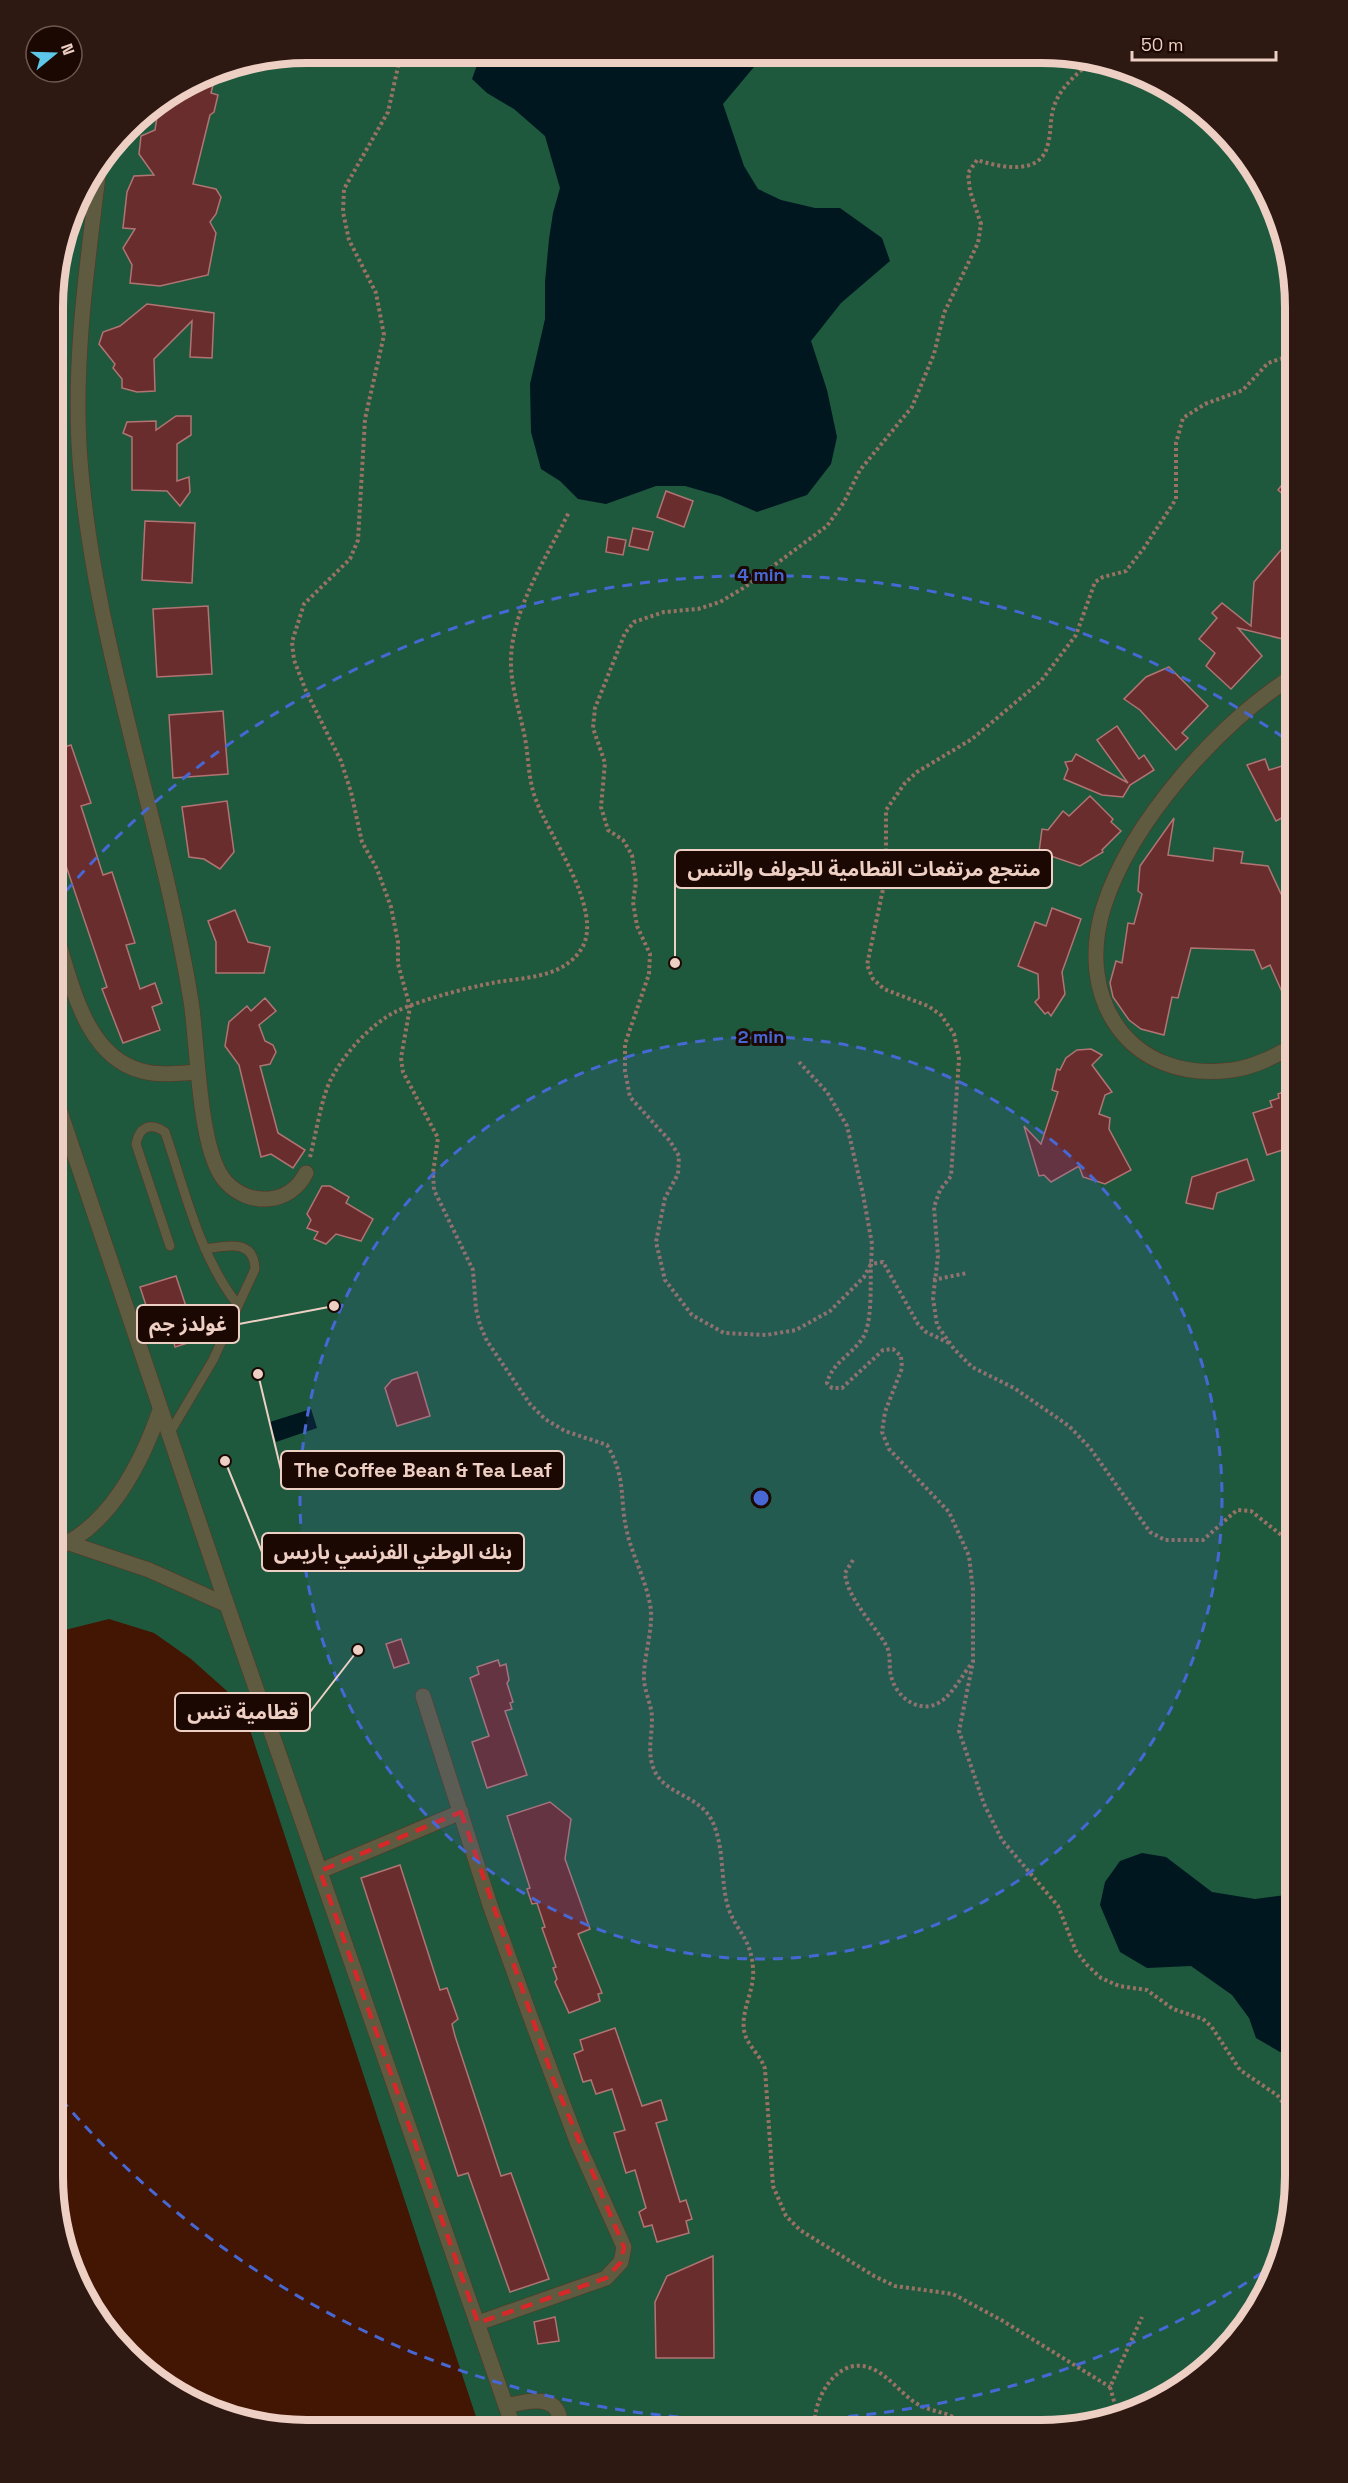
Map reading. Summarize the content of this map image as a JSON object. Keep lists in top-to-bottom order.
{
  "places": [
    "منتجع مرتفعات القطامية للجولف والتنس",
    "غولدز جم",
    "The Coffee Bean & Tea Leaf",
    "بنك الوطني الفرنسي باريس",
    "قطامية تنس"
  ],
  "scale_bar": "50 m",
  "north": "right",
  "rings": ["4 min", "2 min"]
}
